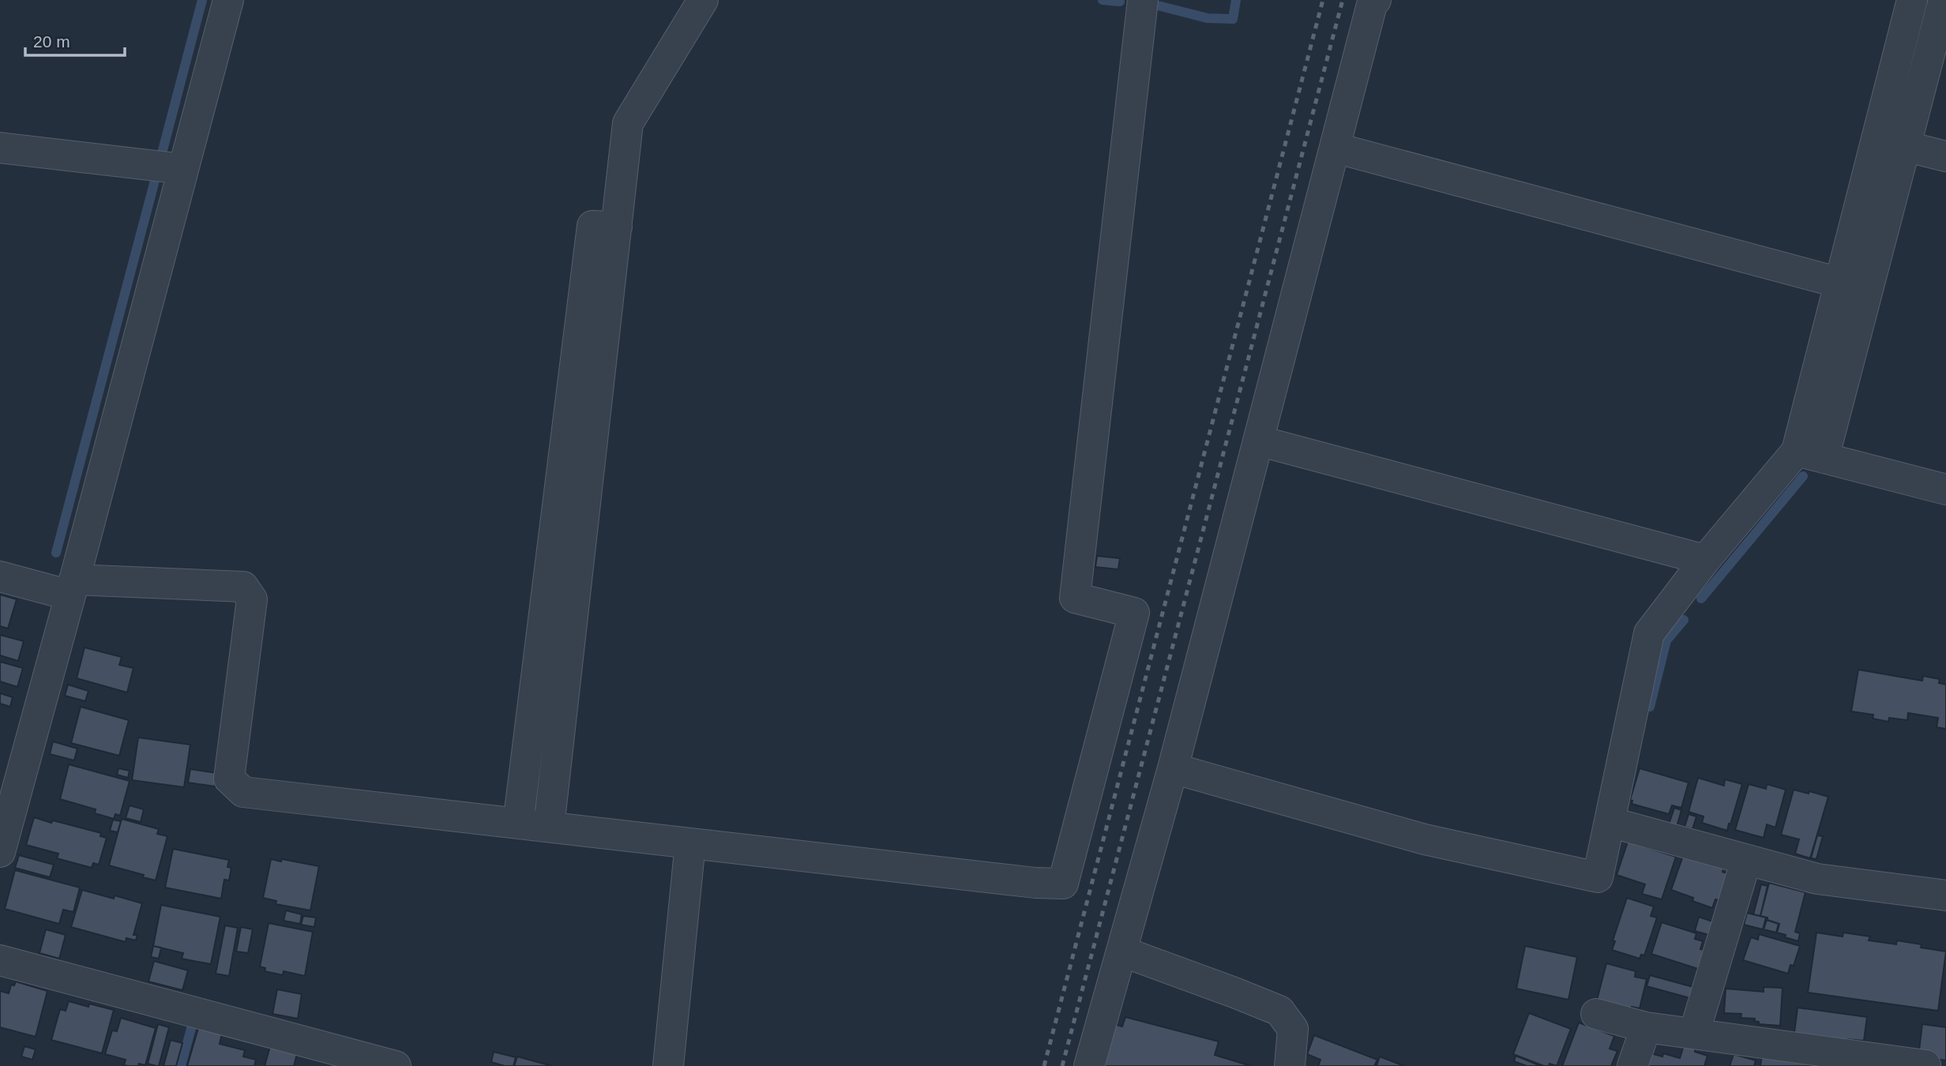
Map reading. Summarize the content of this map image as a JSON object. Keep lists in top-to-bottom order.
{
  "scale_bar": "20 m"
}
